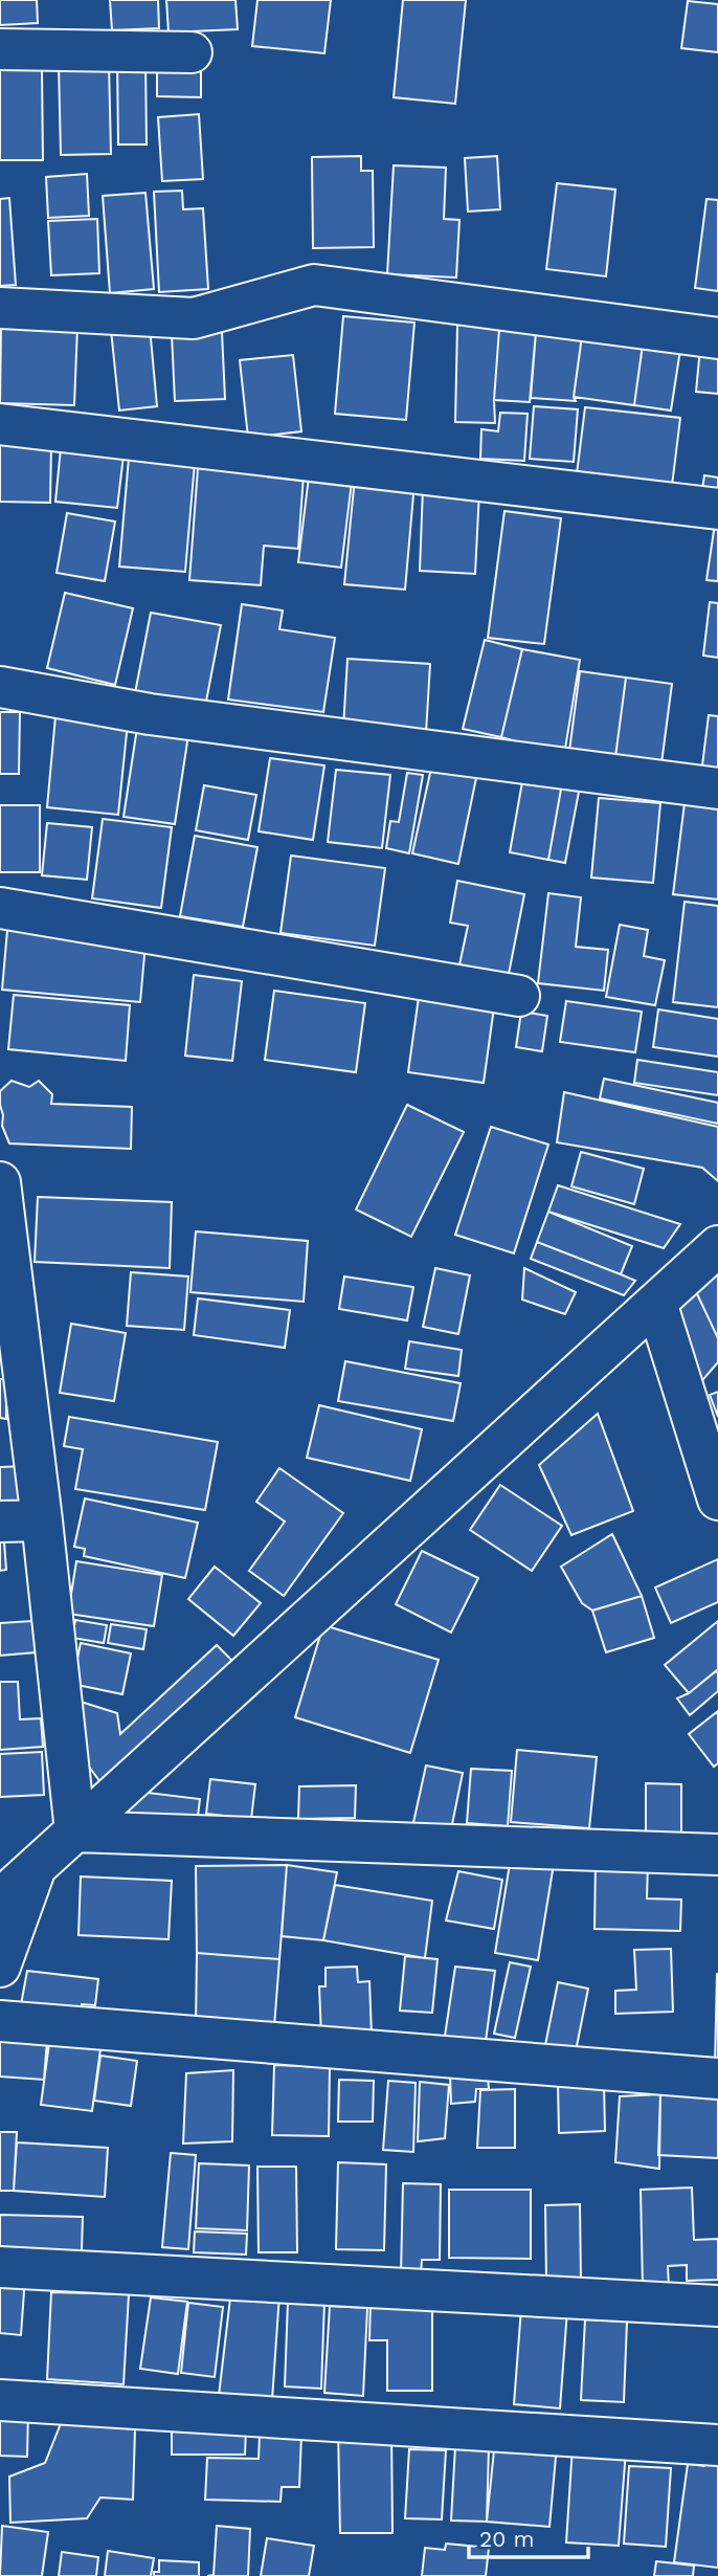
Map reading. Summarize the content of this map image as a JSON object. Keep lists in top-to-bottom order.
{
  "scale_bar": "20 m"
}
